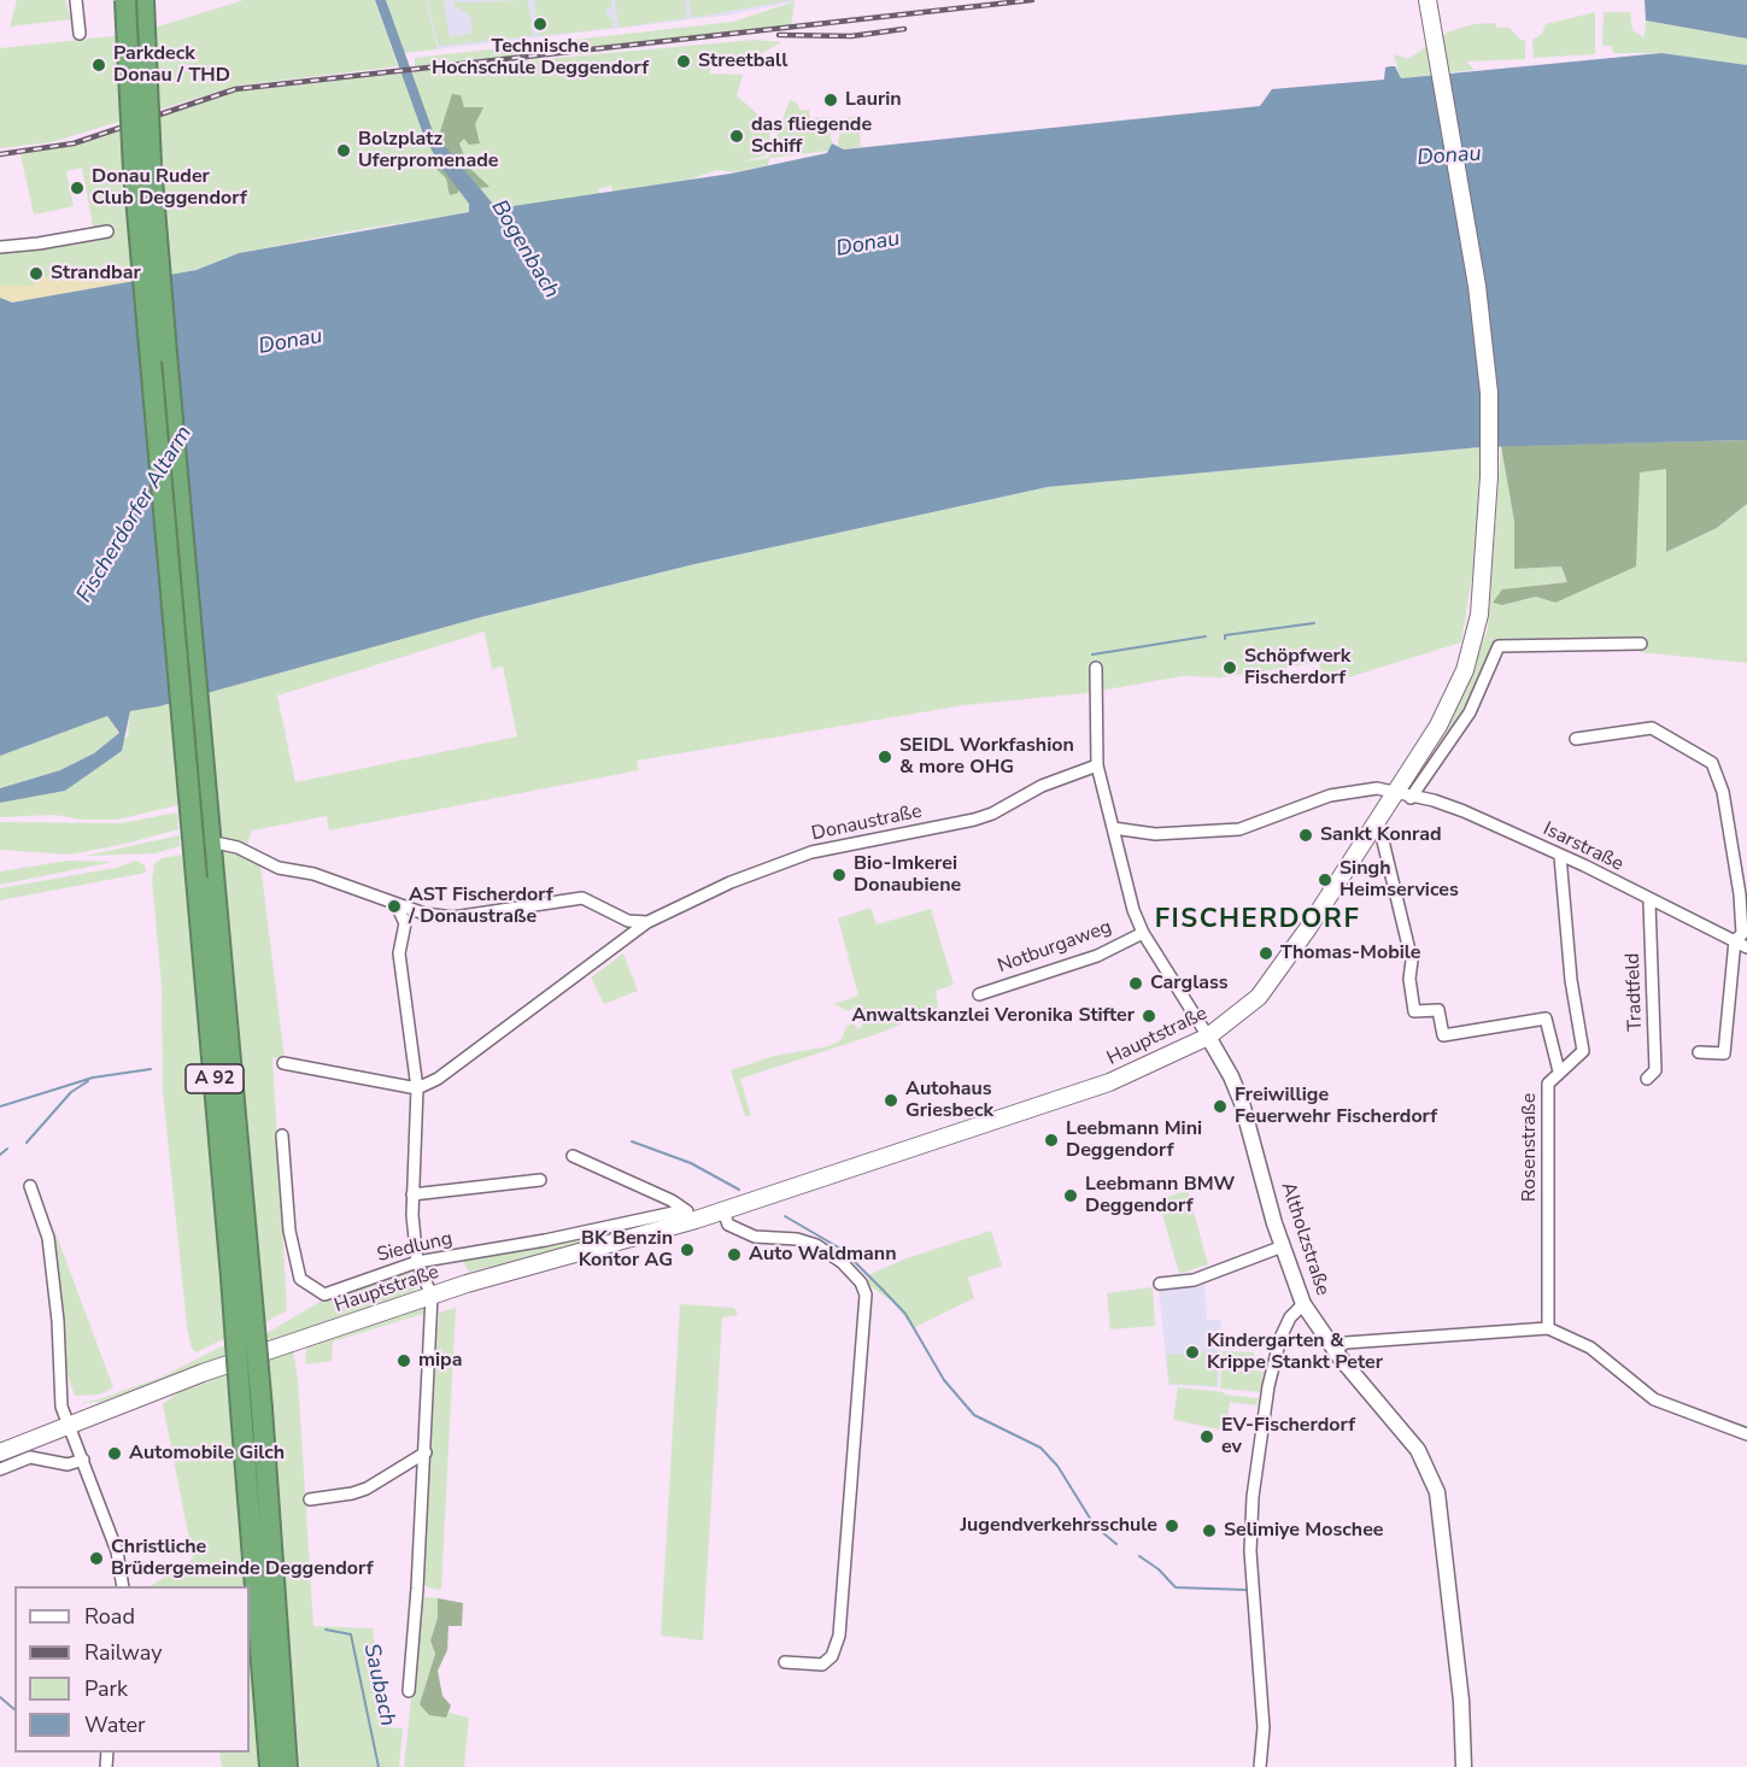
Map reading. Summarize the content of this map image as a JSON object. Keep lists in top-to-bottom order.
{
  "streets": {
    "highway": ["A 92"],
    "main road": ["Hauptstraße"],
    "street": [
      "Donaustraße",
      "Isarstraße",
      "Notburgaweg",
      "Tradtfeld",
      "Rosenstraße",
      "Altholzstraße",
      "Siedlung"
    ]
  },
  "crossings": [
    ["Donaustraße", "Siedlung"],
    ["Isarstraße", "Tradtfeld"],
    ["Isarstraße", "Hauptstraße"],
    ["Isarstraße", "Rosenstraße"],
    ["Hauptstraße", "Altholzstraße"],
    ["Hauptstraße", "Siedlung"]
  ],
  "districts": ["FISCHERDORF"],
  "water": [
    "Donau",
    "Bogenbach",
    "Fischerdorfer Altarm",
    "Saubach"
  ],
  "places": [
    "Technische Hochschule Deggendorf",
    "Streetball",
    "Parkdeck Donau / THD",
    "Laurin",
    "das fliegende Schiff",
    "Bolzplatz Uferpromenade",
    "Donau Ruder Club Deggendorf",
    "Strandbar",
    "Schöpfwerk Fischerdorf",
    "SEIDL Workfashion & more OHG",
    "Sankt Konrad",
    "Bio-Imkerei Donaubiene",
    "Singh Heimservices",
    "AST Fischerdorf / Donaustraße",
    "Thomas-Mobile",
    "Carglass",
    "Anwaltskanzlei Veronika Stifter",
    "Autohaus Griesbeck",
    "Freiwillige Feuerwehr Fischerdorf",
    "Leebmann Mini Deggendorf",
    "Leebmann BMW Deggendorf",
    "BK Benzin Kontor AG",
    "Auto Waldmann",
    "Kindergarten & Krippe Stankt Peter",
    "mipa",
    "EV-Fischerdorf ev",
    "Automobile Gilch",
    "Jugendverkehrsschule",
    "Selimiye Moschee",
    "Christliche Brüdergemeinde Deggendorf"
  ],
  "legend": [
    "Road",
    "Railway",
    "Park",
    "Water"
  ]
}
